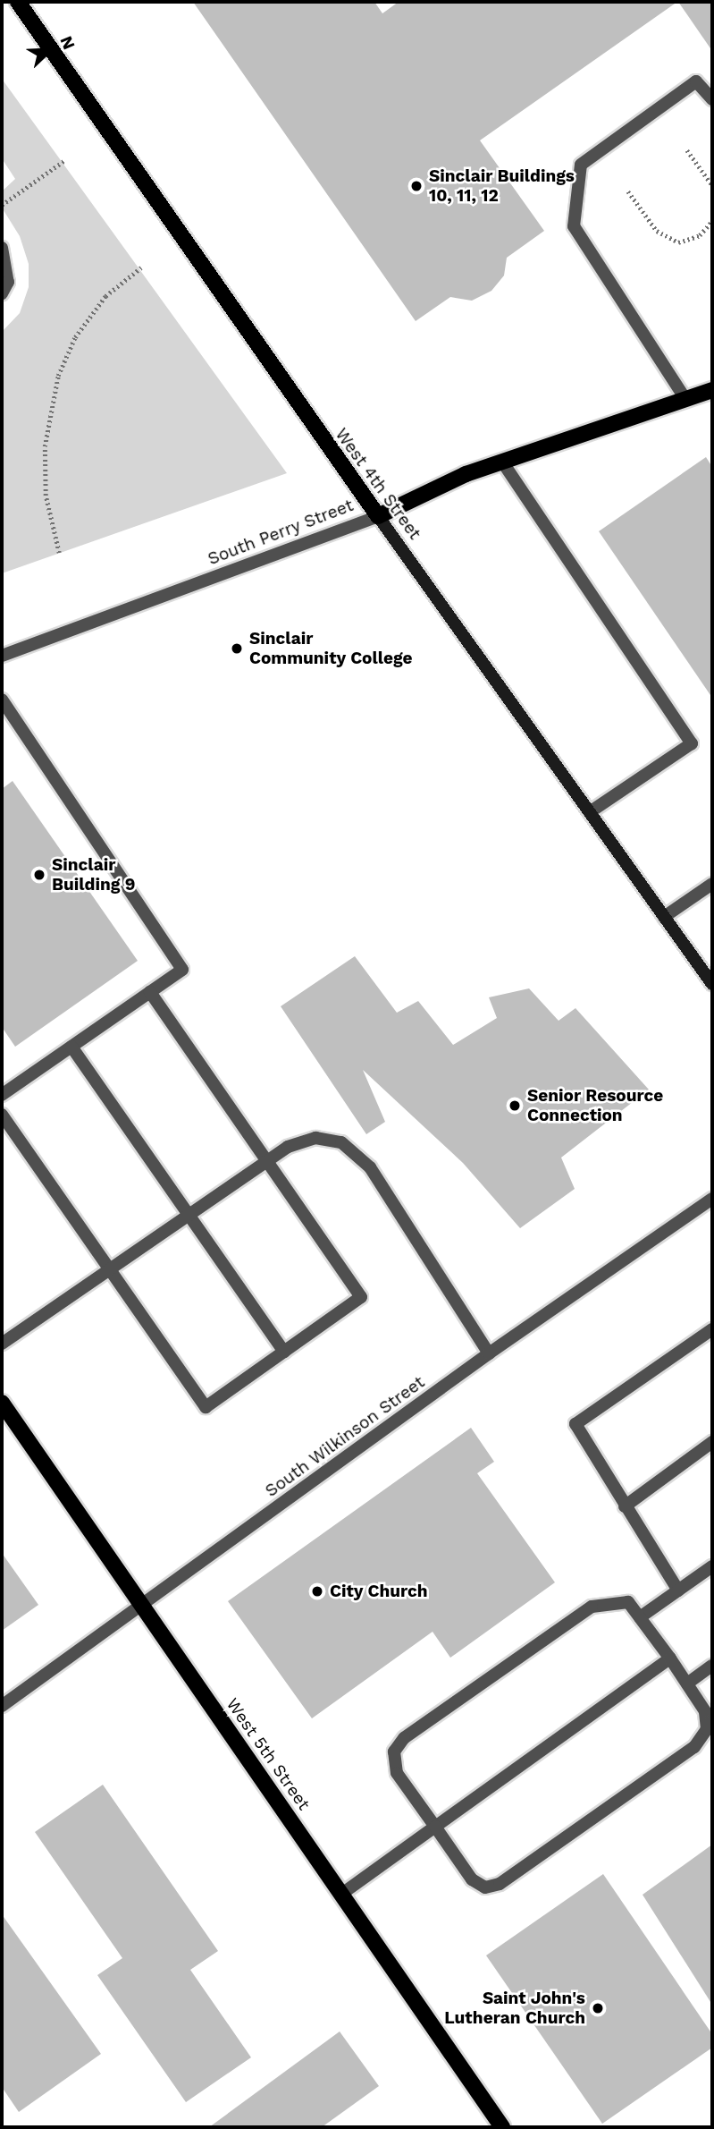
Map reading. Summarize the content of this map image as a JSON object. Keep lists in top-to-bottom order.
{
  "streets": {
    "main road": ["West 4th Street", "South Perry Street", "West 5th Street"],
    "street": ["South Wilkinson Street"]
  },
  "crossings": [
    ["West 4th Street", "South Perry Street"],
    ["South Wilkinson Street", "West 5th Street"]
  ],
  "places": [
    "Sinclair Buildings 10, 11, 12",
    "Sinclair Community College",
    "Sinclair Building 9",
    "Senior Resource Connection",
    "City Church",
    "Saint John's Lutheran Church"
  ],
  "north": "top right"
}
